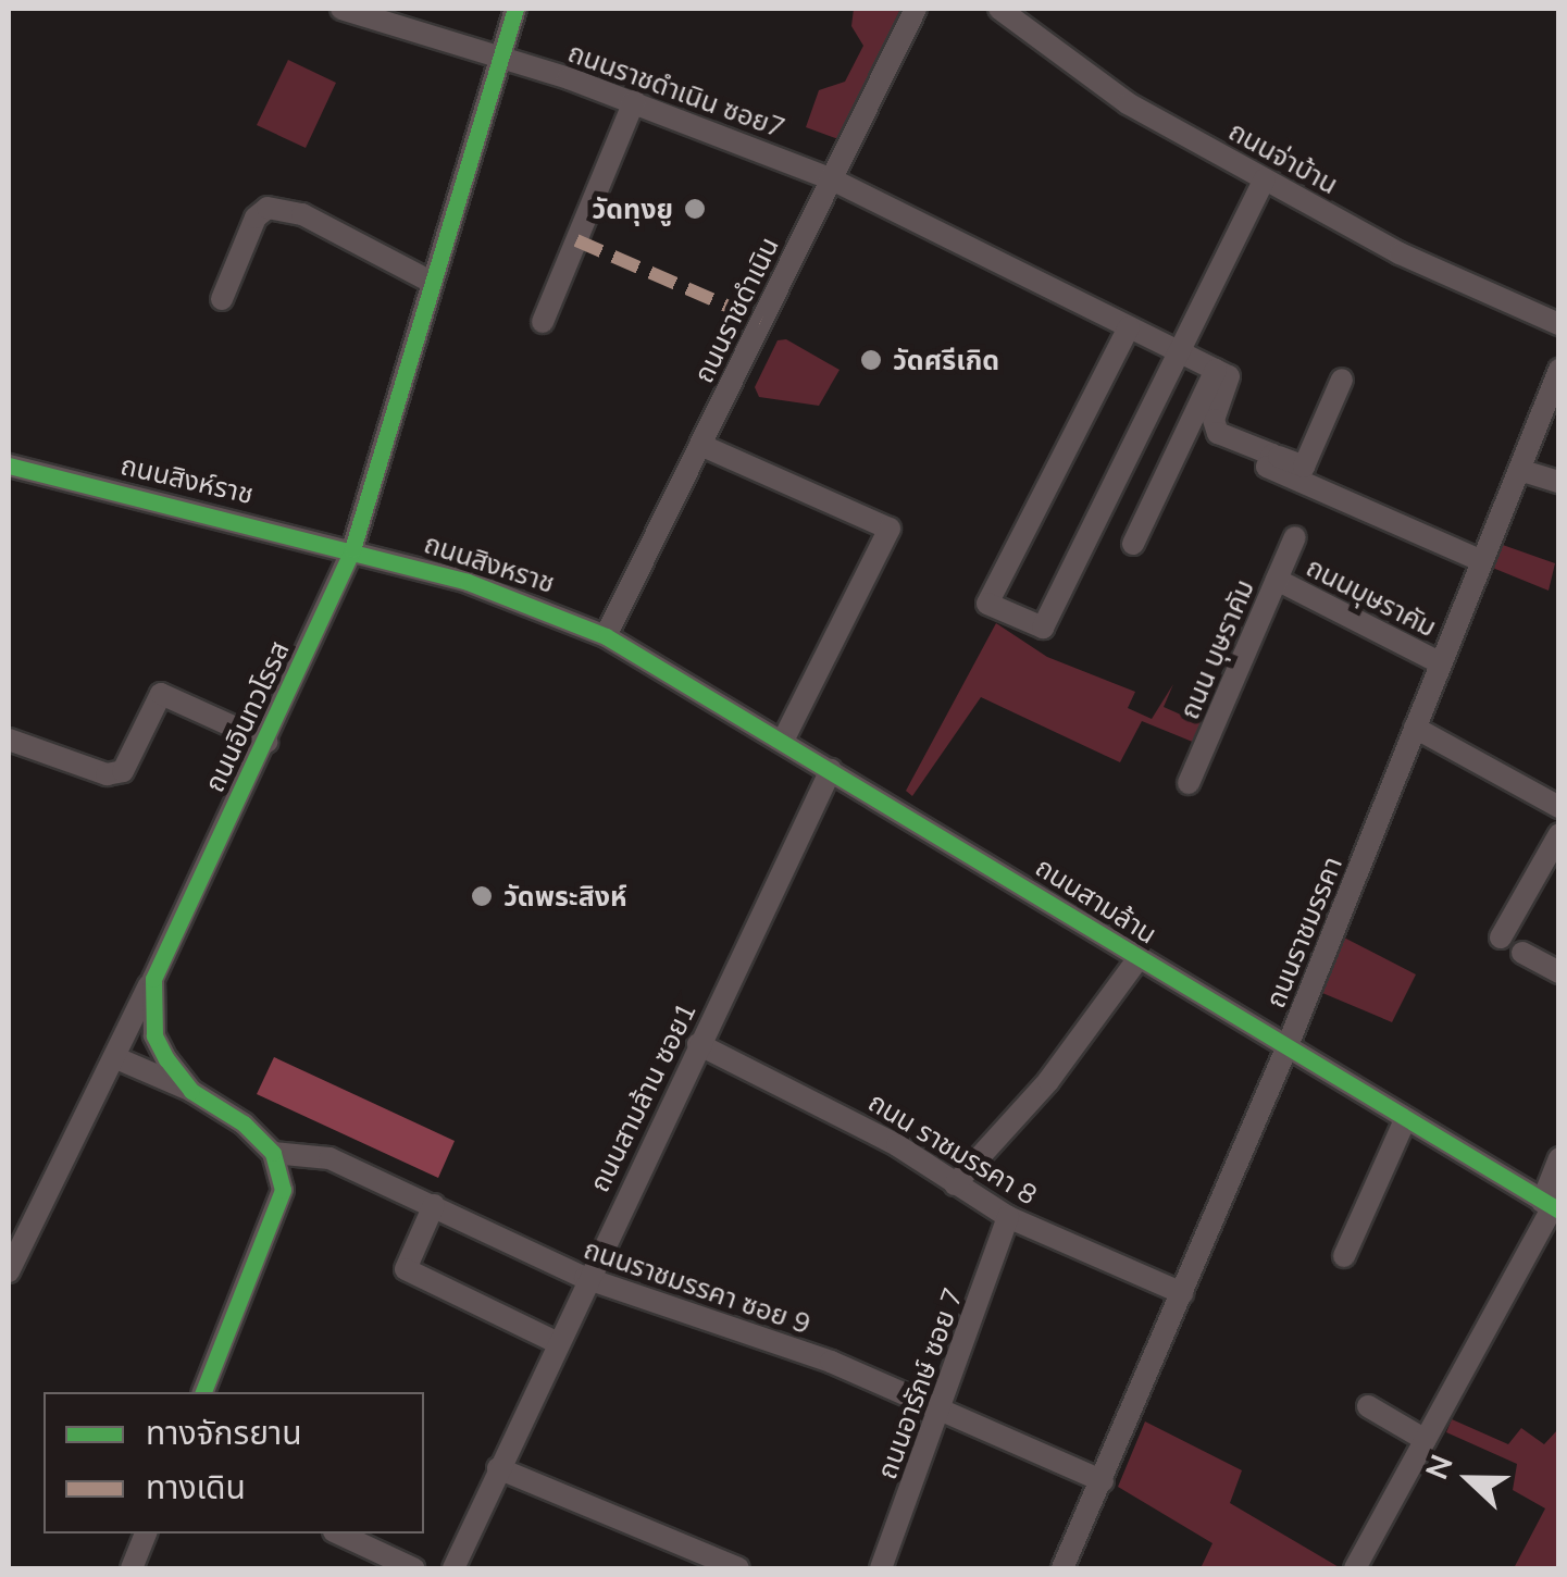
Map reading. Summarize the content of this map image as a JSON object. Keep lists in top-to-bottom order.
{
  "streets": {
    "street": [
      "ถนนราชดำเนิน ซอย7",
      "ถนนจ่าบ้าน",
      "ถนนราชดำเนิน",
      "ถนนสิงห์ราช",
      "ถนนสิงหราช",
      "ถนนบุษราคัม",
      "ถนน บุษราคัม",
      "ถนนอินทวโรรส",
      "ถนนสามล้าน",
      "ถนนราชมรรคา",
      "ถนนสามล้าน ซอย1",
      "ถนน ราชมรรคา 8",
      "ถนนราชมรรคา ซอย 9",
      "ถนนอารักษ์ ซอย 7"
    ]
  },
  "crossings": [
    ["ถนนราชดำเนิน ซอย7", "ถนนราชดำเนิน"],
    ["ถนนราชดำเนิน ซอย7", "ถนนอินทวโรรส"],
    ["ถนนราชดำเนิน", "ถนนสิงหราช"],
    ["ถนนราชดำเนิน", "ถนนสามล้าน"],
    ["ถนนสิงห์ราช", "ถนนสิงหราช"],
    ["ถนนสิงห์ราช", "ถนนอินทวโรรส"],
    ["ถนนสิงหราช", "ถนนอินทวโรรส"],
    ["ถนนสิงหราช", "ถนนสามล้าน"],
    ["ถนนบุษราคัม", "ถนน บุษราคัม"],
    ["ถนนบุษราคัม", "ถนนราชมรรคา"],
    ["ถนนอินทวโรรส", "ถนนราชมรรคา ซอย 9"],
    ["ถนนสามล้าน", "ถนนราชมรรคา"],
    ["ถนนสามล้าน", "ถนนสามล้าน ซอย1"],
    ["ถนนราชมรรคา", "ถนน ราชมรรคา 8"],
    ["ถนนราชมรรคา", "ถนนราชมรรคา ซอย 9"],
    ["ถนนสามล้าน ซอย1", "ถนน ราชมรรคา 8"],
    ["ถนนสามล้าน ซอย1", "ถนนราชมรรคา ซอย 9"],
    ["ถนน ราชมรรคา 8", "ถนนอารักษ์ ซอย 7"],
    ["ถนนราชมรรคา ซอย 9", "ถนนอารักษ์ ซอย 7"]
  ],
  "places": ["วัดทุงยู", "วัดศรีเกิด", "วัดพระสิงห์"],
  "legend": ["ทางจักรยาน", "ทางเดิน"],
  "north": "left"
}
